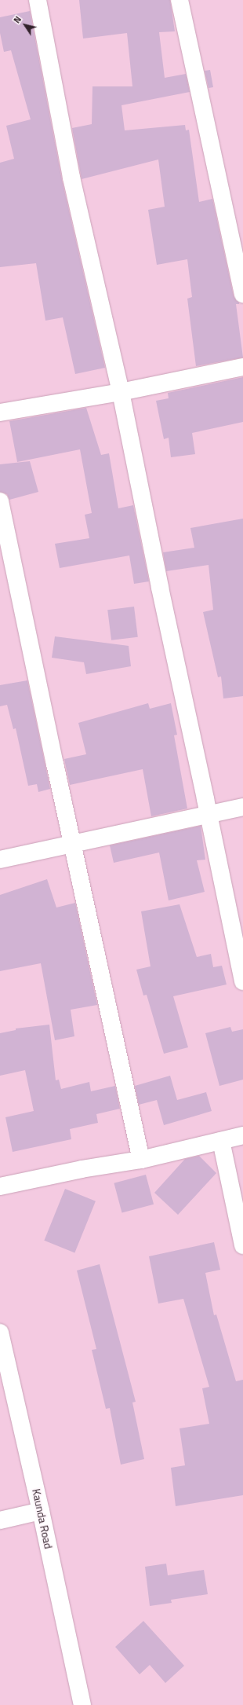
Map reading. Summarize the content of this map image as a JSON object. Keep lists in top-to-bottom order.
{
  "streets": {
    "street": ["Kaunda Road"]
  },
  "north": "top left"
}
